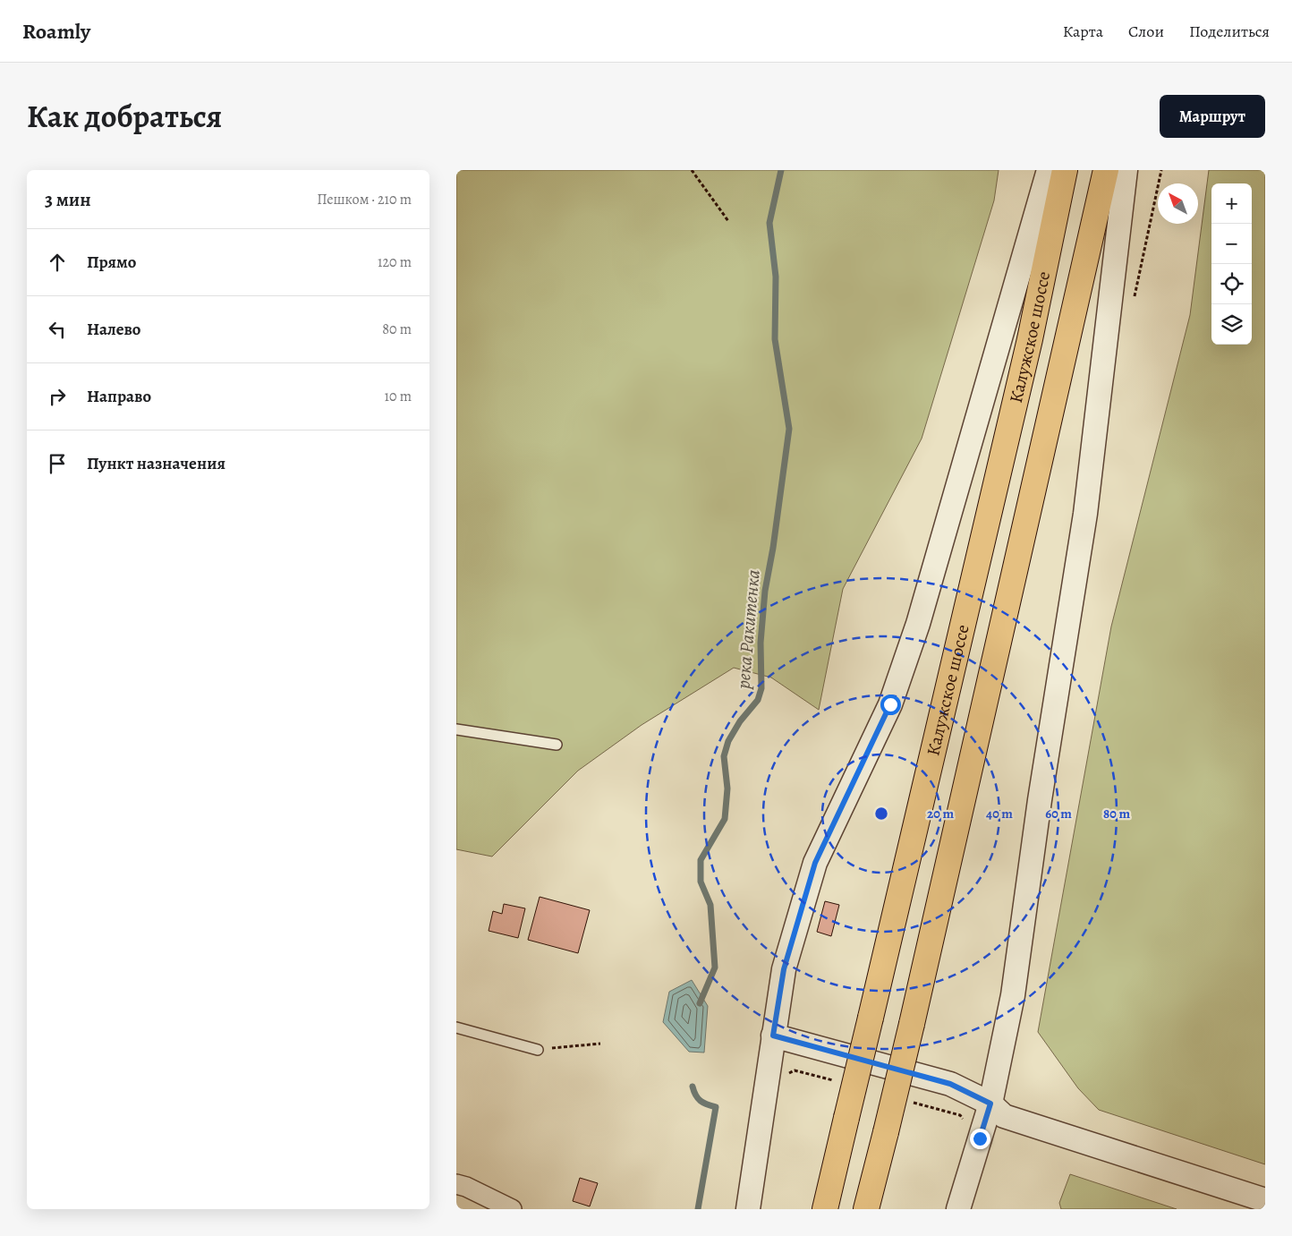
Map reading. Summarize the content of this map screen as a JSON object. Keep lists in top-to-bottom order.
{
  "streets": {
    "highway": ["Калужское шоссе"]
  },
  "water": ["река Ракитенка"],
  "north": "top left",
  "page": {
    "header": "Roamly",
    "nav": ["Карта", "Слои", "Поделиться"],
    "title": "Как добраться",
    "buttons": "Маршрут",
    "heading": ["3 мин", "Пешком · 210 m"],
    "map_buttons": ["+", "−"],
    "list": [
      ["Прямо", "120 m"],
      ["Налево", "80 m"],
      ["Направо", "10 m"],
      "Пункт назначения"
    ]
  },
  "rings": [
    "20 m",
    "40 m",
    "60 m",
    "80 m"
  ]
}
